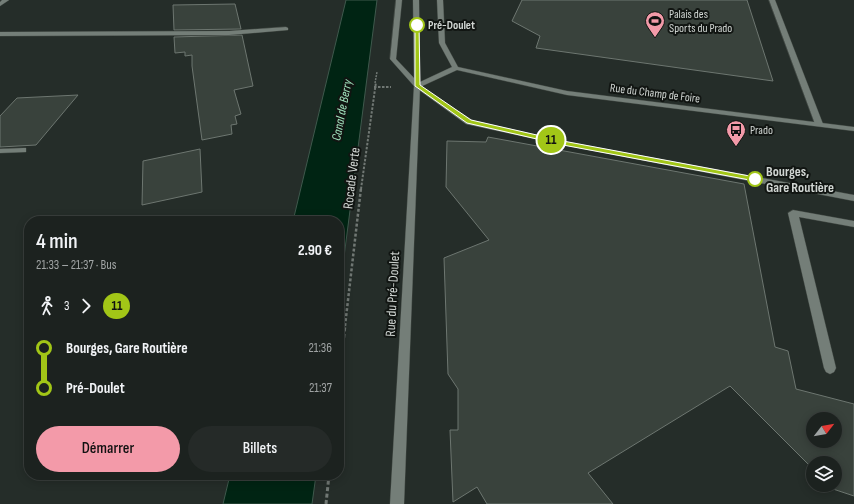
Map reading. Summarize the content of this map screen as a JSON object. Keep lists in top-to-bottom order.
{
  "streets": {
    "street": ["Rue du Champ de Foire", "Rue du Pré-Doulet"],
    "path": ["Rocade Verte"]
  },
  "water": ["Canal de Berry"],
  "places": {
    "other": ["Pré-Doulet", "Bourges, Gare Routière"],
    "sports": ["Palais des Sports du Prado"],
    "bus stop": ["Prado"]
  },
  "lines": ["bus line 11"],
  "north": "top right",
  "page": {
    "on_map": "11",
    "heading": ["4 min", "21:33 – 21:37 · Bus", "2.90 €"],
    "legs": ["3", "11"],
    "list": [
      {
        "name": "Bourges, Gare Routière",
        "value": "21:36"
      },
      {
        "name": "Pré-Doulet",
        "value": "21:37"
      }
    ],
    "buttons": ["Démarrer", "Billets"]
  }
}
